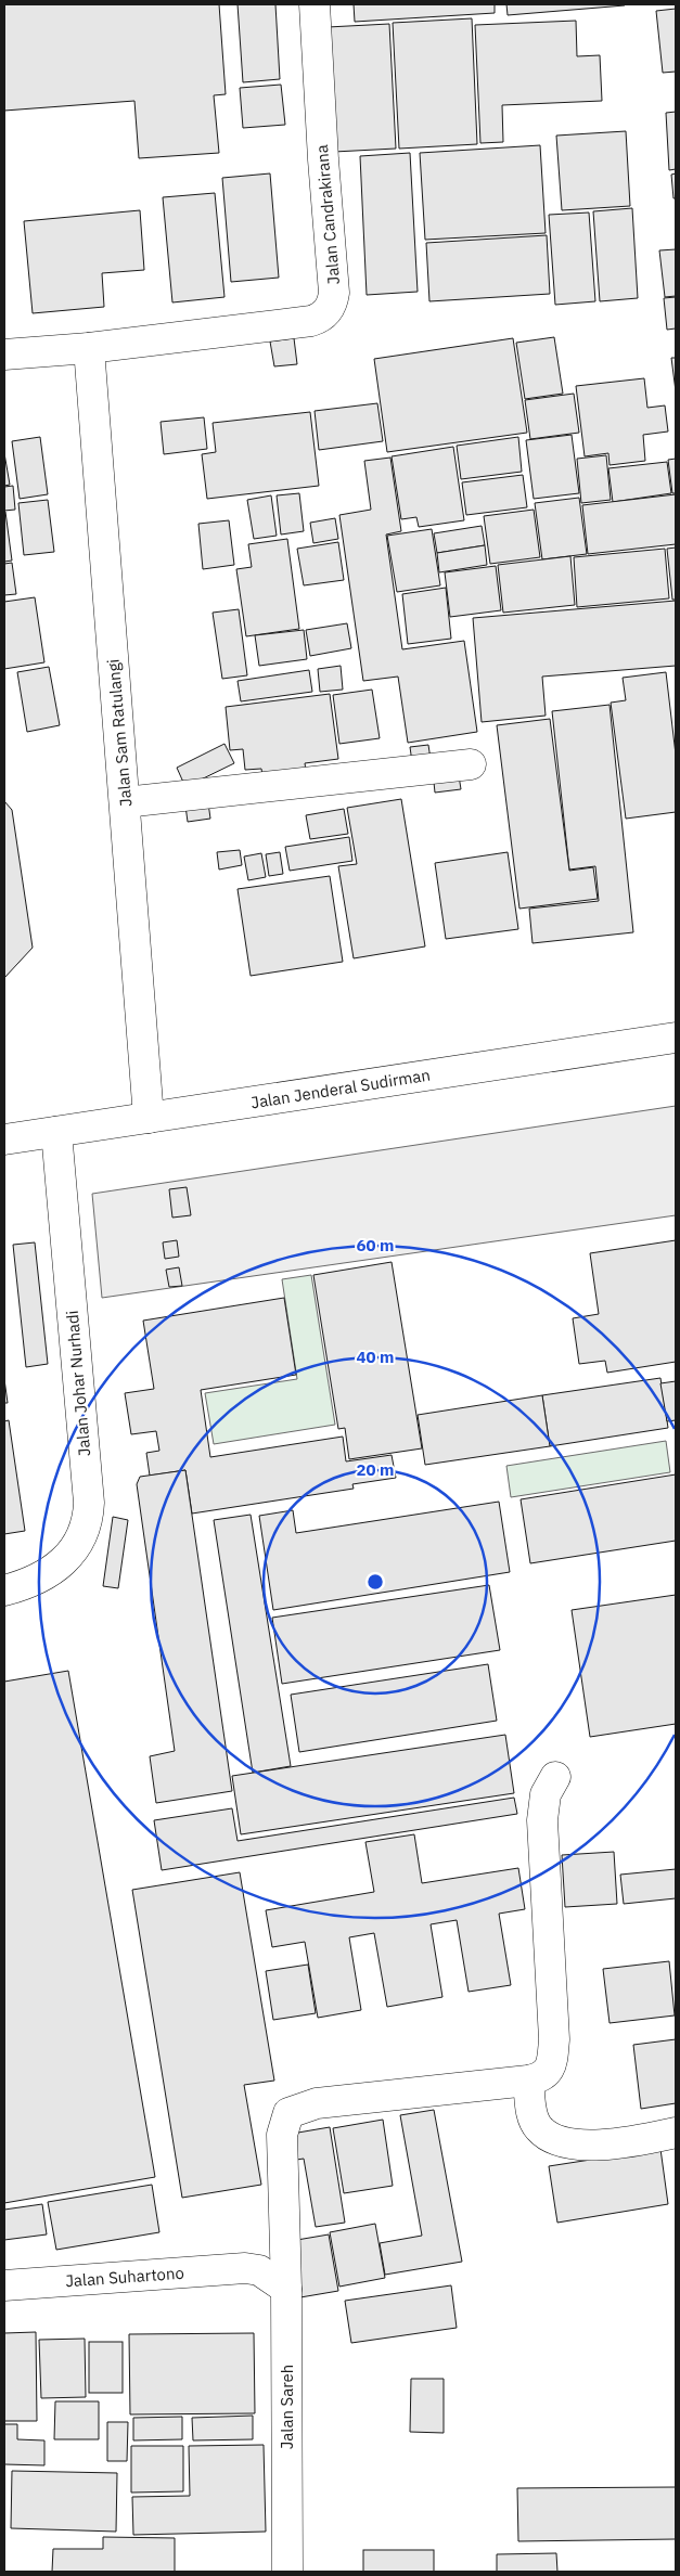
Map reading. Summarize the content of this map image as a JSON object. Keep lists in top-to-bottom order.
{
  "streets": {
    "street": [
      "Jalan Candrakirana",
      "Jalan Sam Ratulangi",
      "Jalan Jenderal Sudirman",
      "Jalan Johar Nurhadi",
      "Jalan Suhartono",
      "Jalan Sareh"
    ]
  },
  "crossings": [
    ["Jalan Candrakirana", "Jalan Sam Ratulangi"],
    ["Jalan Sam Ratulangi", "Jalan Jenderal Sudirman"],
    ["Jalan Jenderal Sudirman", "Jalan Johar Nurhadi"],
    ["Jalan Suhartono", "Jalan Sareh"]
  ],
  "rings": ["60 m", "40 m", "20 m"]
}
